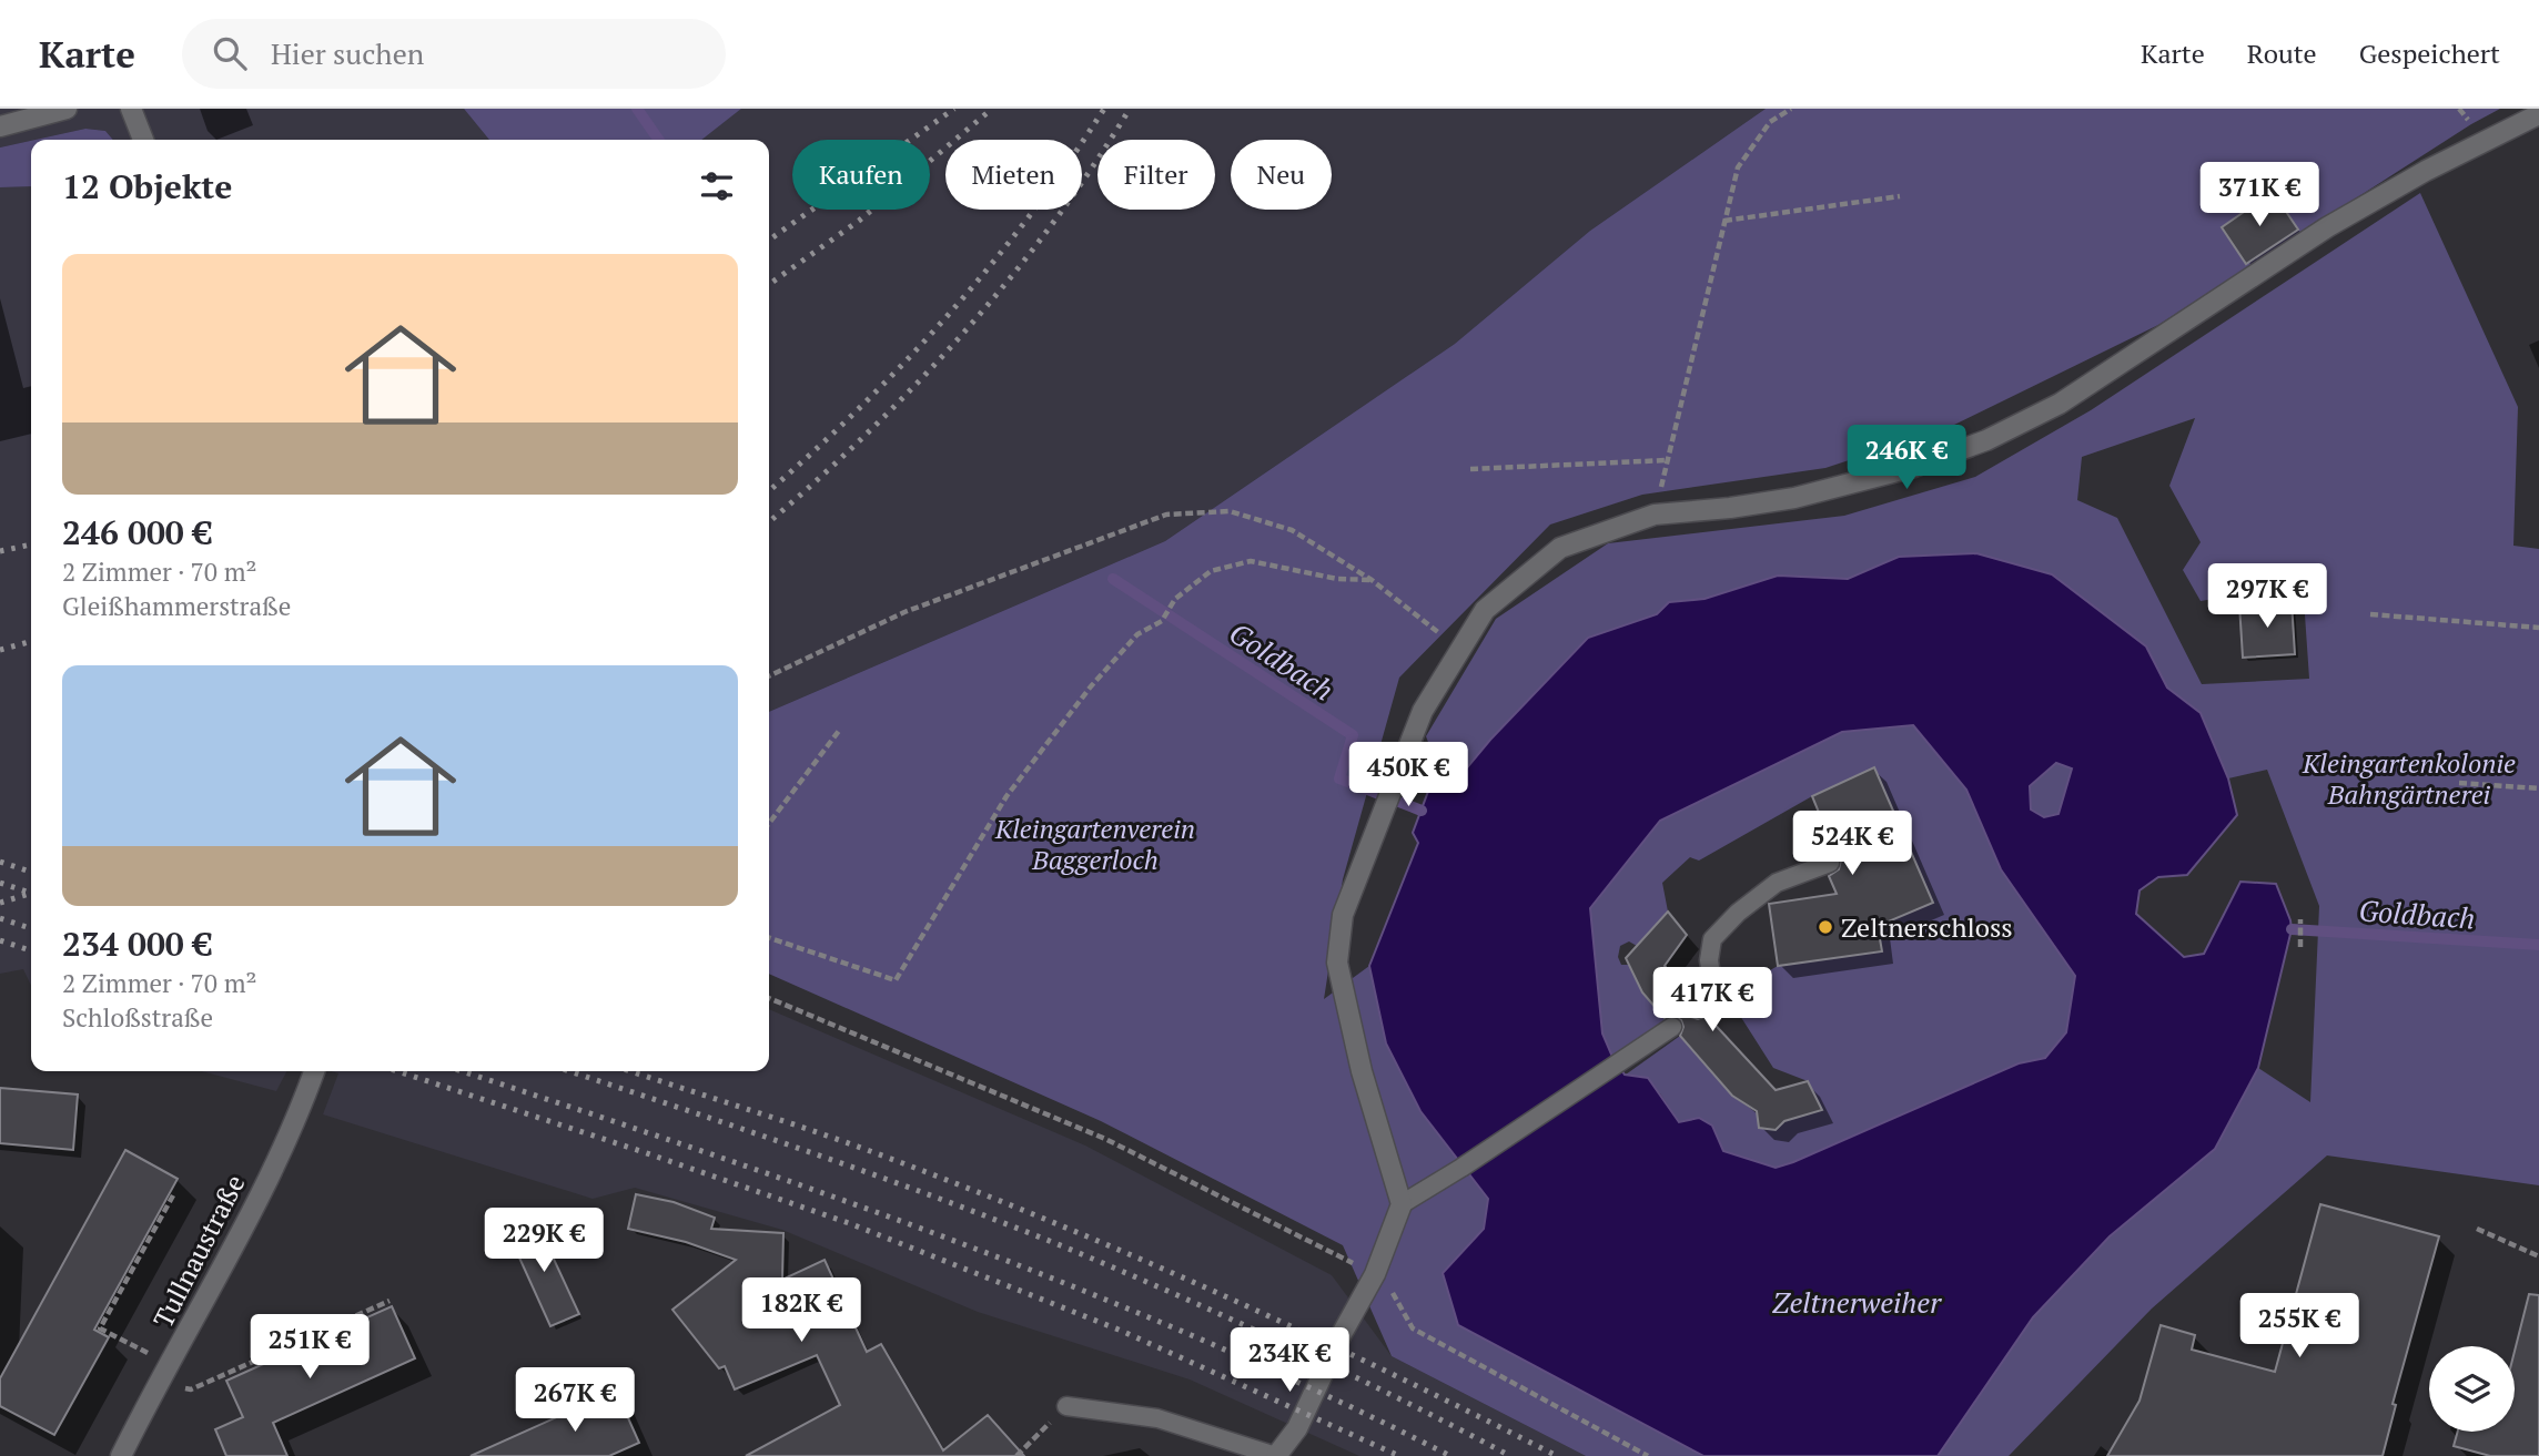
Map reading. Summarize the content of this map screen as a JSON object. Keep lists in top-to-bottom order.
{
  "streets": {
    "street": ["Tullnaustraße"]
  },
  "water": ["Goldbach", "Zeltnerweiher"],
  "parks": ["Kleingartenkolonie Bahngärtnerei", "Kleingartenverein Baggerloch"],
  "places": ["Zeltnerschloss"],
  "page": {
    "header": "Karte",
    "search": "Hier suchen",
    "nav": ["Karte", "Route", "Gespeichert"],
    "chip": [
      "Kaufen",
      "Mieten",
      "Filter",
      "Neu"
    ],
    "heading": "12 Objekte",
    "price": [
      "371K €",
      "246K €",
      "297K €",
      "450K €",
      "524K €",
      "417K €",
      "229K €",
      "182K €",
      "255K €",
      "251K €",
      "234K €",
      "267K €"
    ],
    "list": [
      {
        "name": "246 000 €",
        "note": "2 Zimmer · 70 m² · Gleißhammerstraße"
      },
      {
        "name": "234 000 €",
        "note": "2 Zimmer · 70 m² · Schloßstraße"
      }
    ]
  }
}
